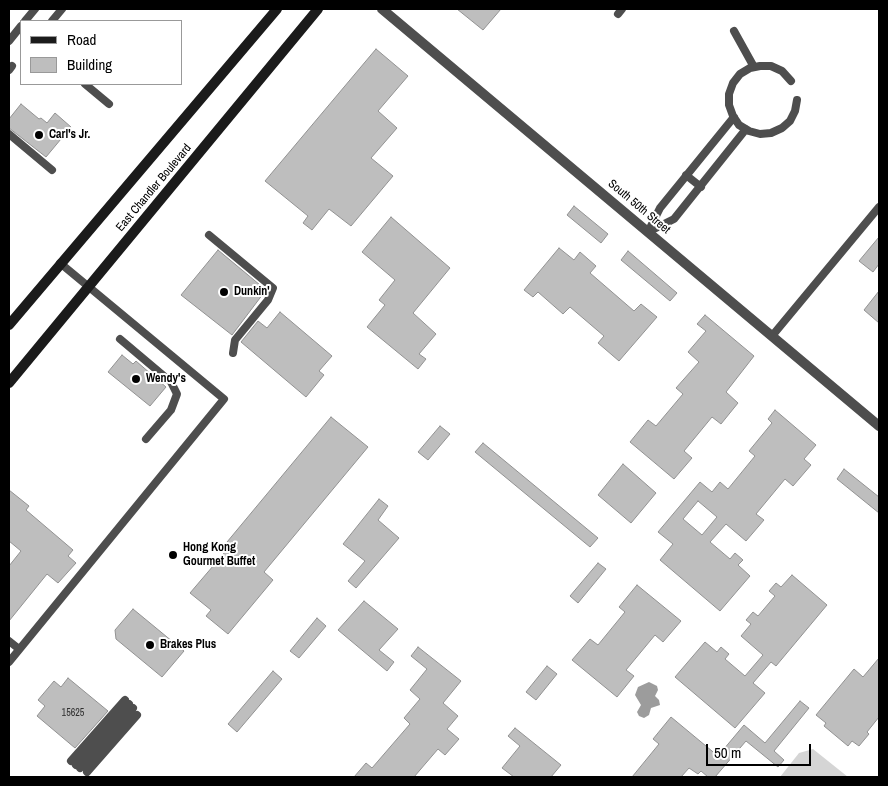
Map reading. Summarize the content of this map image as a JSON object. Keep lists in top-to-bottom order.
{
  "streets": {
    "main road": ["East Chandler Boulevard"],
    "street": ["South 50th Street"]
  },
  "places": [
    "Carl's Jr.",
    "Dunkin'",
    "Wendy's",
    "Hong Kong Gourmet Buffet",
    "Brakes Plus"
  ],
  "house_numbers": ["15625"],
  "legend": ["Road", "Building"],
  "scale_bar": "50 m"
}
